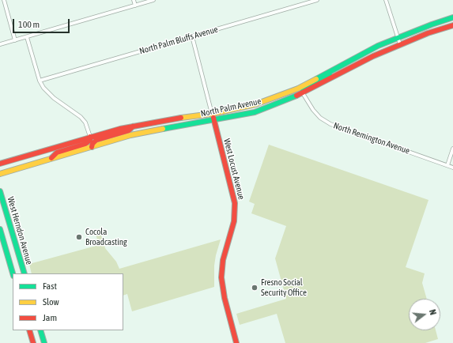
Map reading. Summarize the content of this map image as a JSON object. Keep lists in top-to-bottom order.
{
  "streets": {
    "main road": ["North Palm Avenue", "West Locust Avenue", "West Herndon Avenue"],
    "street": ["North Palm Bluffs Avenue", "North Remington Avenue"]
  },
  "crossings": [
    ["North Palm Bluffs Avenue", "West Locust Avenue"],
    ["North Palm Avenue", "North Remington Avenue"],
    ["North Palm Avenue", "West Locust Avenue"]
  ],
  "places": ["Cocola Broadcasting", "Fresno Social Security Office"],
  "legend": ["Fast", "Slow", "Jam"],
  "scale_bar": "100 m",
  "north": "right"
}
